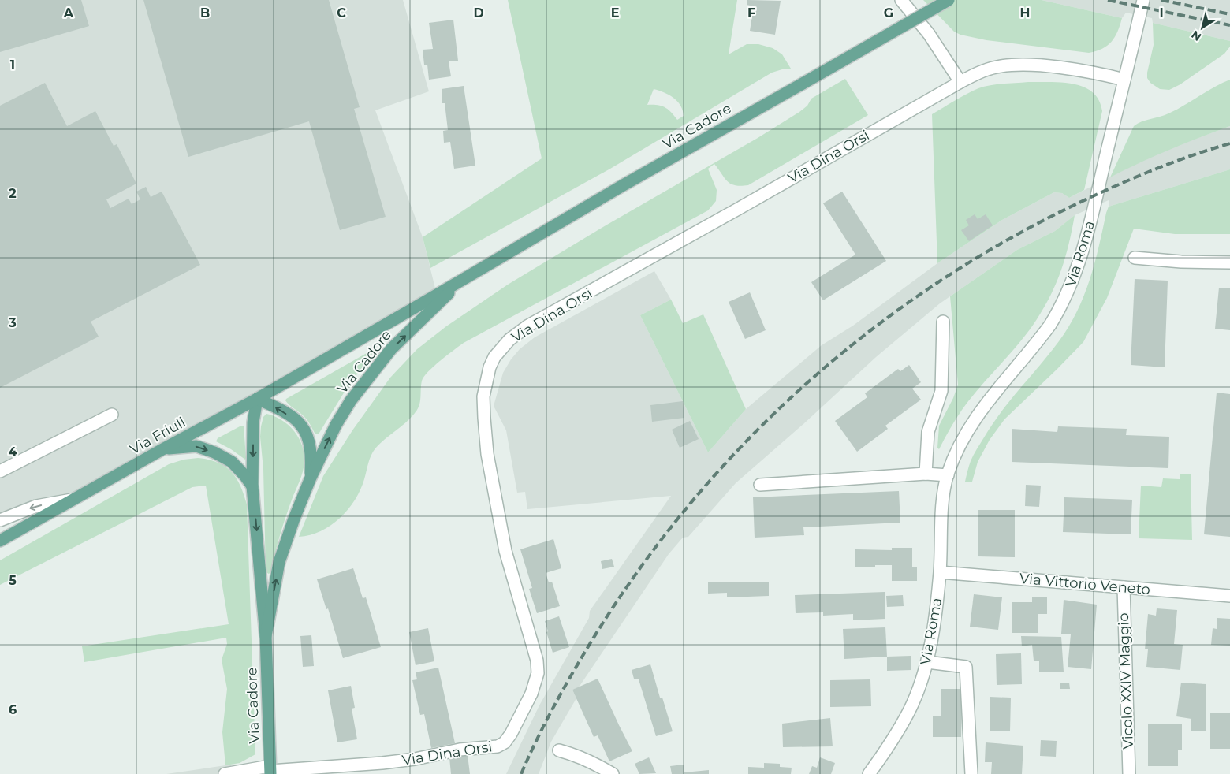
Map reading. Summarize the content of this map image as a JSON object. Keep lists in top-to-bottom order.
{
  "streets": {
    "main road": ["Via Cadore", "Via Friuli"],
    "street": [
      "Via Dina Orsi",
      "Via Roma",
      "Via Vittorio Veneto",
      "Vicolo XXIV Maggio"
    ]
  },
  "crossings": [
    ["Via Cadore", "Via Dina Orsi"],
    ["Via Cadore", "Via Friuli"],
    ["Via Dina Orsi", "Via Roma"],
    ["Via Roma", "Via Vittorio Veneto"],
    ["Via Vittorio Veneto", "Vicolo XXIV Maggio"]
  ],
  "north": "bottom left",
  "grid": {
    "columns": [
      "A",
      "B",
      "C",
      "D",
      "E",
      "F",
      "G",
      "H",
      "I"
    ],
    "rows": [
      "1",
      "2",
      "3",
      "4",
      "5",
      "6"
    ]
  }
}
